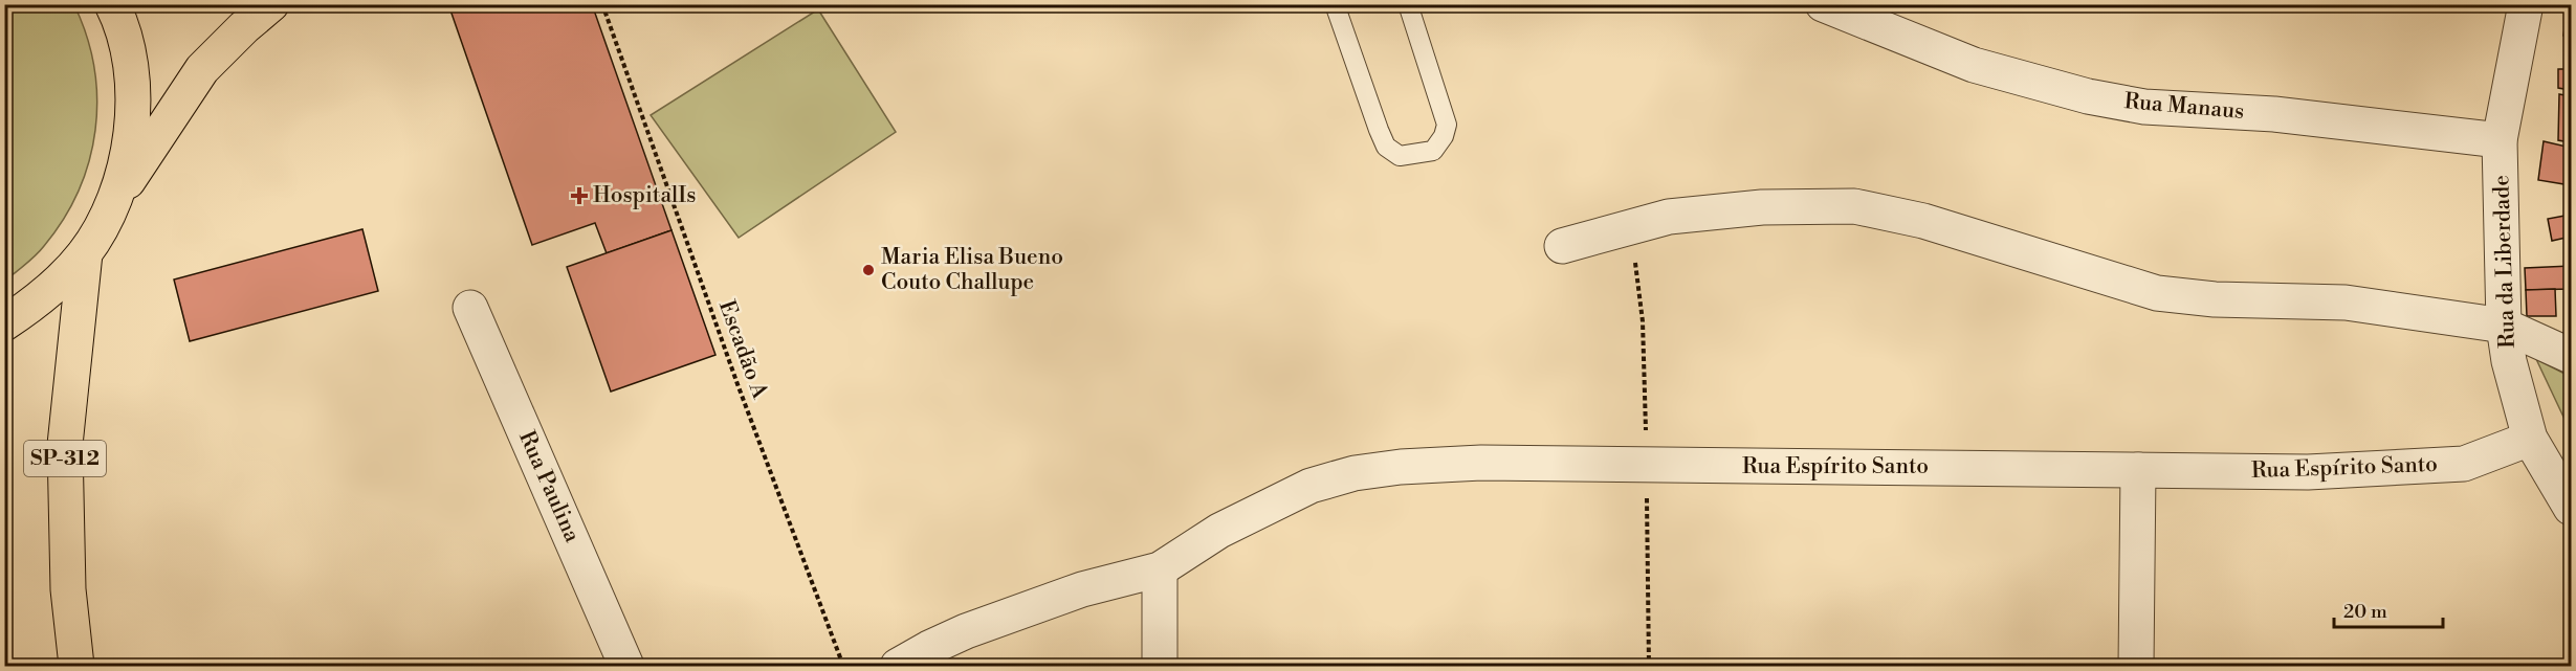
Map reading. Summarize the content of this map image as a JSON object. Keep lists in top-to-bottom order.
{
  "streets": {
    "main road": ["SP-312"],
    "street": [
      "Rua Manaus",
      "Rua da Liberdade",
      "Rua Espírito Santo",
      "Rua Paulina"
    ],
    "path": ["Escadão A"]
  },
  "crossings": [
    ["Rua Manaus", "Rua da Liberdade"],
    ["Rua da Liberdade", "Rua Espírito Santo"]
  ],
  "places": {
    "health": ["HospitalIs"],
    "other": ["Maria Elisa Bueno Couto Challupe"]
  },
  "scale_bar": "20 m"
}
